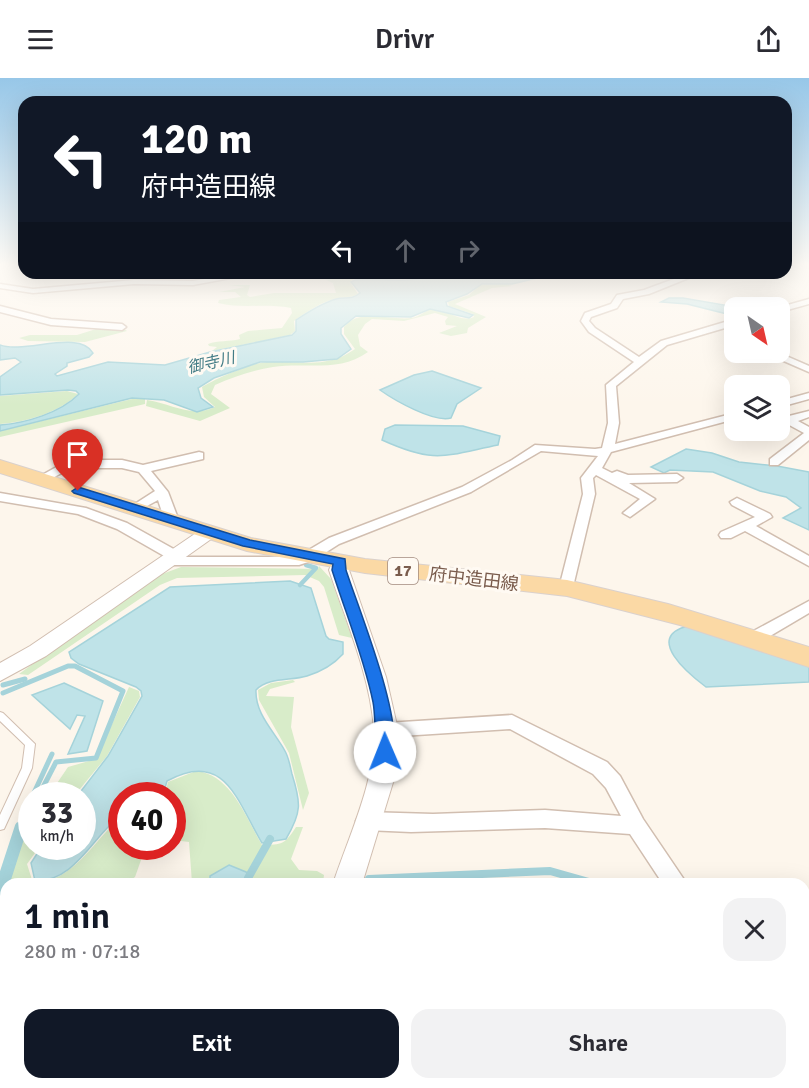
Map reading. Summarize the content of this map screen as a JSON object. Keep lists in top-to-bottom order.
{
  "streets": {
    "main road": ["17", "府中造田線"]
  },
  "water": ["御寺川"],
  "north": "bottom right",
  "page": {
    "header": "Drivr",
    "turn": ["120 m", "府中造田線"],
    "speed": "33 km/h",
    "limit": "40",
    "heading": ["1 min", "280 m · 07:18"],
    "buttons": ["Exit", "Share"]
  }
}
